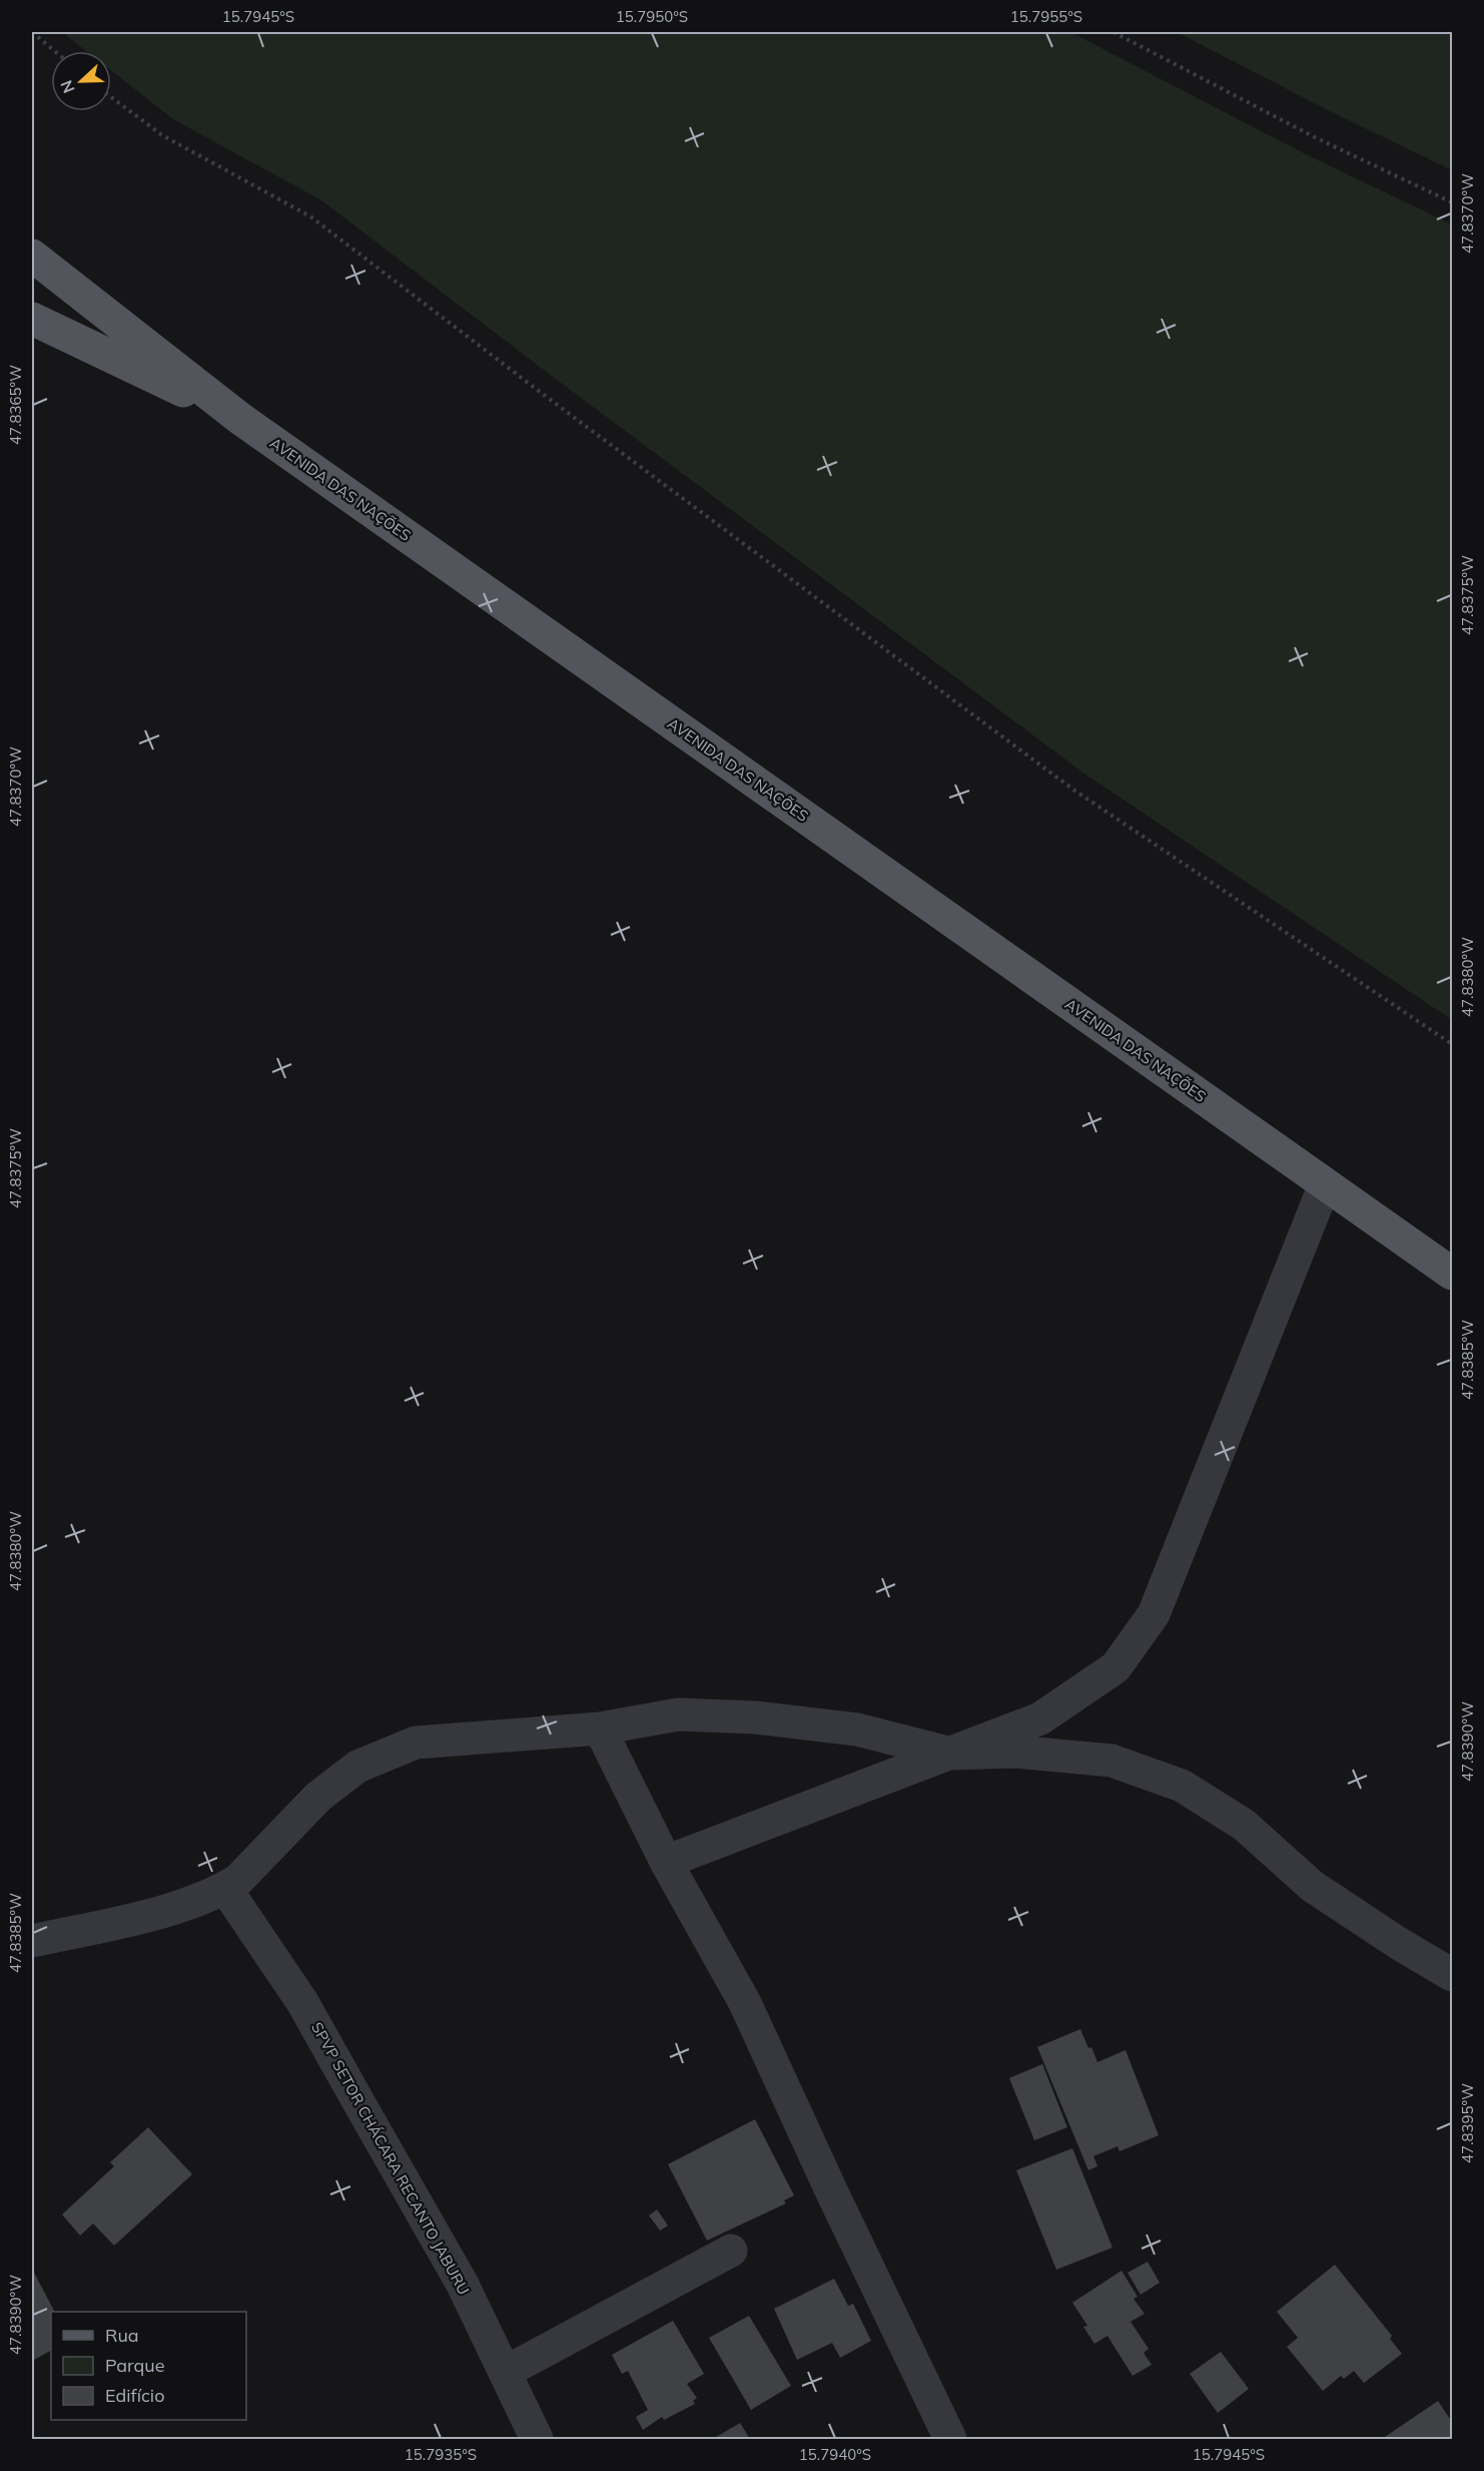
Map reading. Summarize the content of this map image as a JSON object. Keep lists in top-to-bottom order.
{
  "streets": {
    "main road": ["AVENIDA DAS NAÇÕES"],
    "street": ["SPVP SETOR CHÁCARA RECANTO JABURU"]
  },
  "legend": ["Rua", "Parque", "Edifício"],
  "north": "left",
  "coordinates": [
    "15.7945°S",
    "15.7950°S",
    "15.7955°S",
    "47.8370°W",
    "47.8365°W",
    "47.8375°W",
    "47.8380°W",
    "47.8385°W",
    "47.8390°W",
    "47.8395°W",
    "15.7935°S",
    "15.7940°S"
  ]
}
